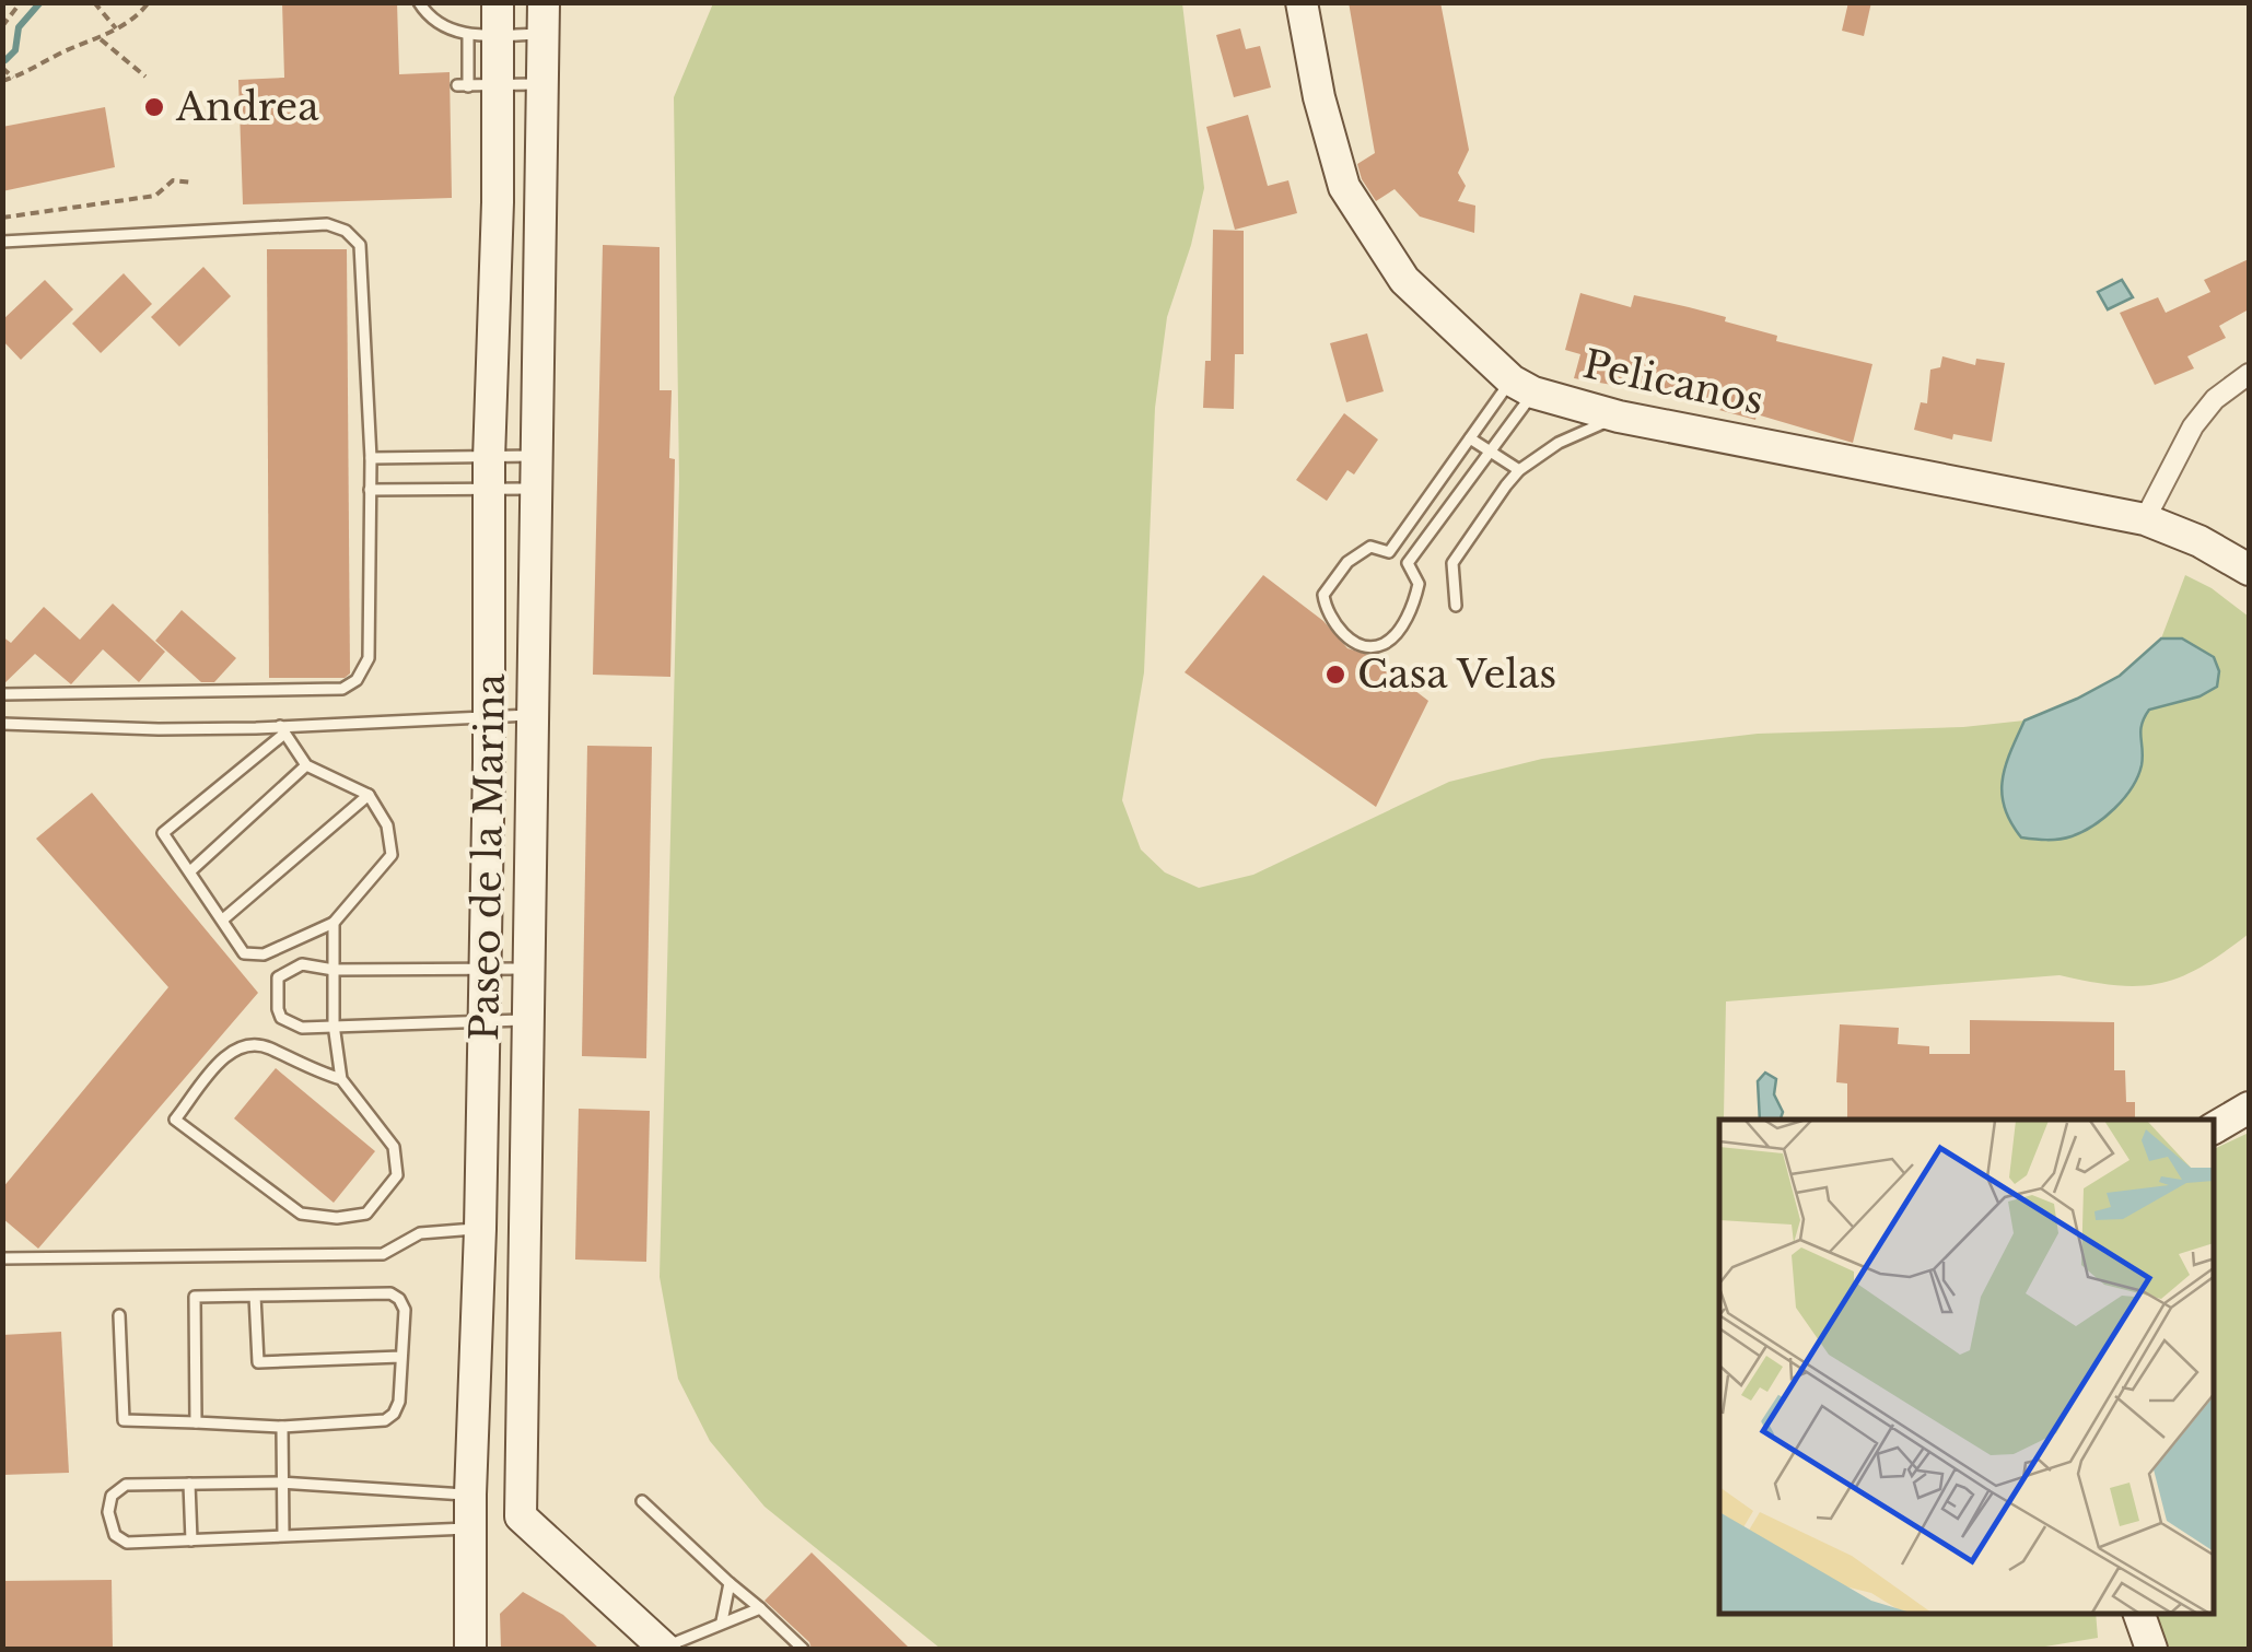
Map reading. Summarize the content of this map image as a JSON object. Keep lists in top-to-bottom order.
{
  "streets": {
    "street": ["Pelicanos", "Paseo de la Marina"]
  },
  "places": ["Andrea", "Casa Velas"]
}
